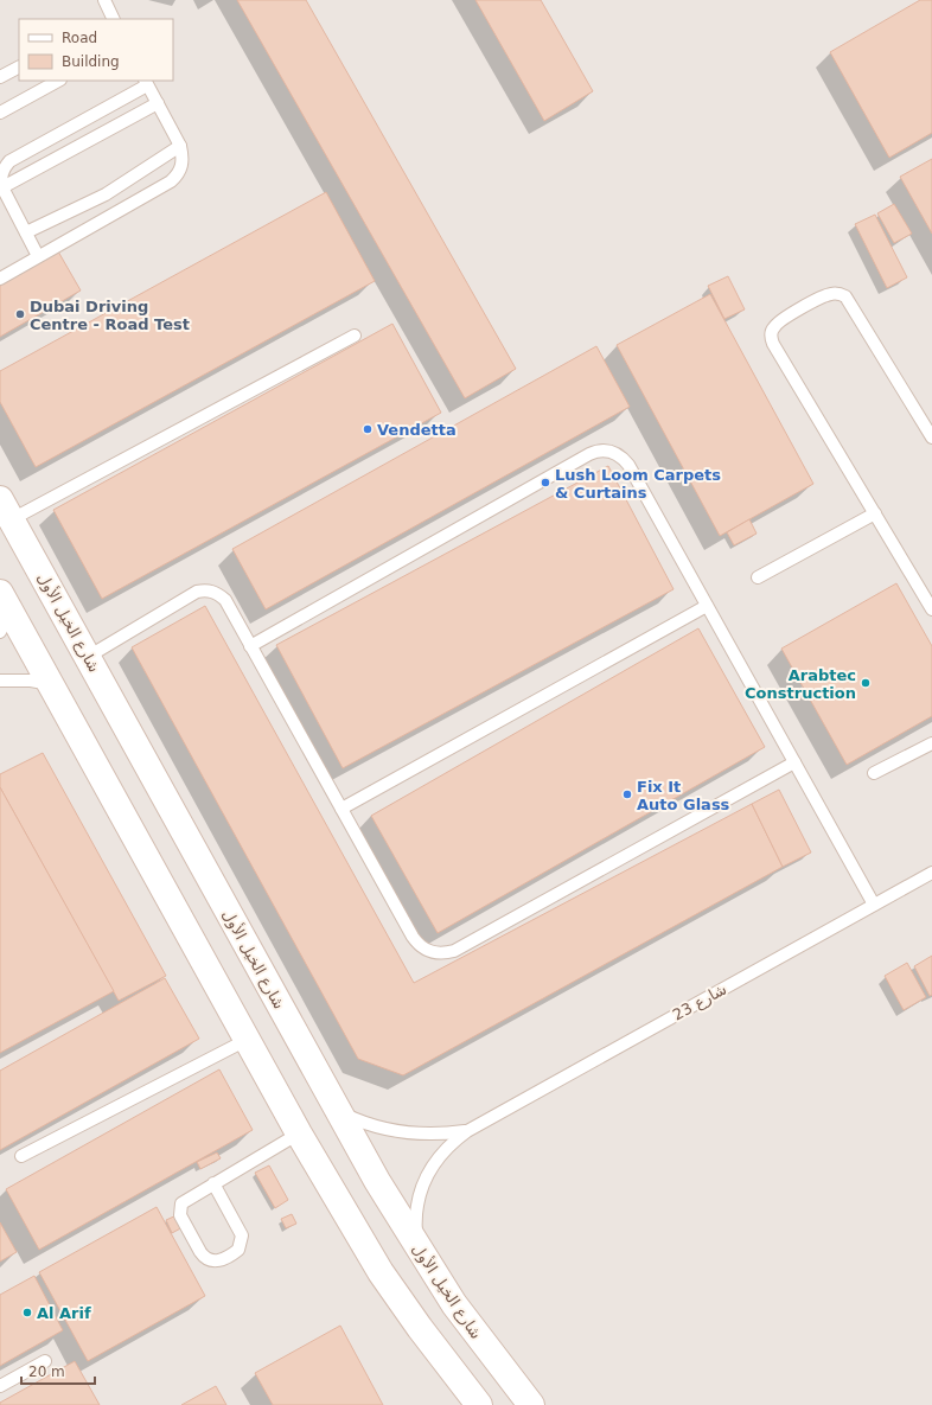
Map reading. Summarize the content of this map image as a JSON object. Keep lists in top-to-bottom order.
{
  "streets": {
    "main road": ["شارع الخيل الأول"],
    "lane": ["شارع 23"]
  },
  "crossings": [
    ["شارع الخيل الأول", "شارع 23"]
  ],
  "places": [
    "Dubai Driving Centre - Road Test",
    "Vendetta",
    "Lush Loom Carpets & Curtains",
    "Arabtec Construction",
    "Fix It Auto Glass",
    "Al Arif"
  ],
  "legend": ["Road", "Building"],
  "scale_bar": "20 m"
}
